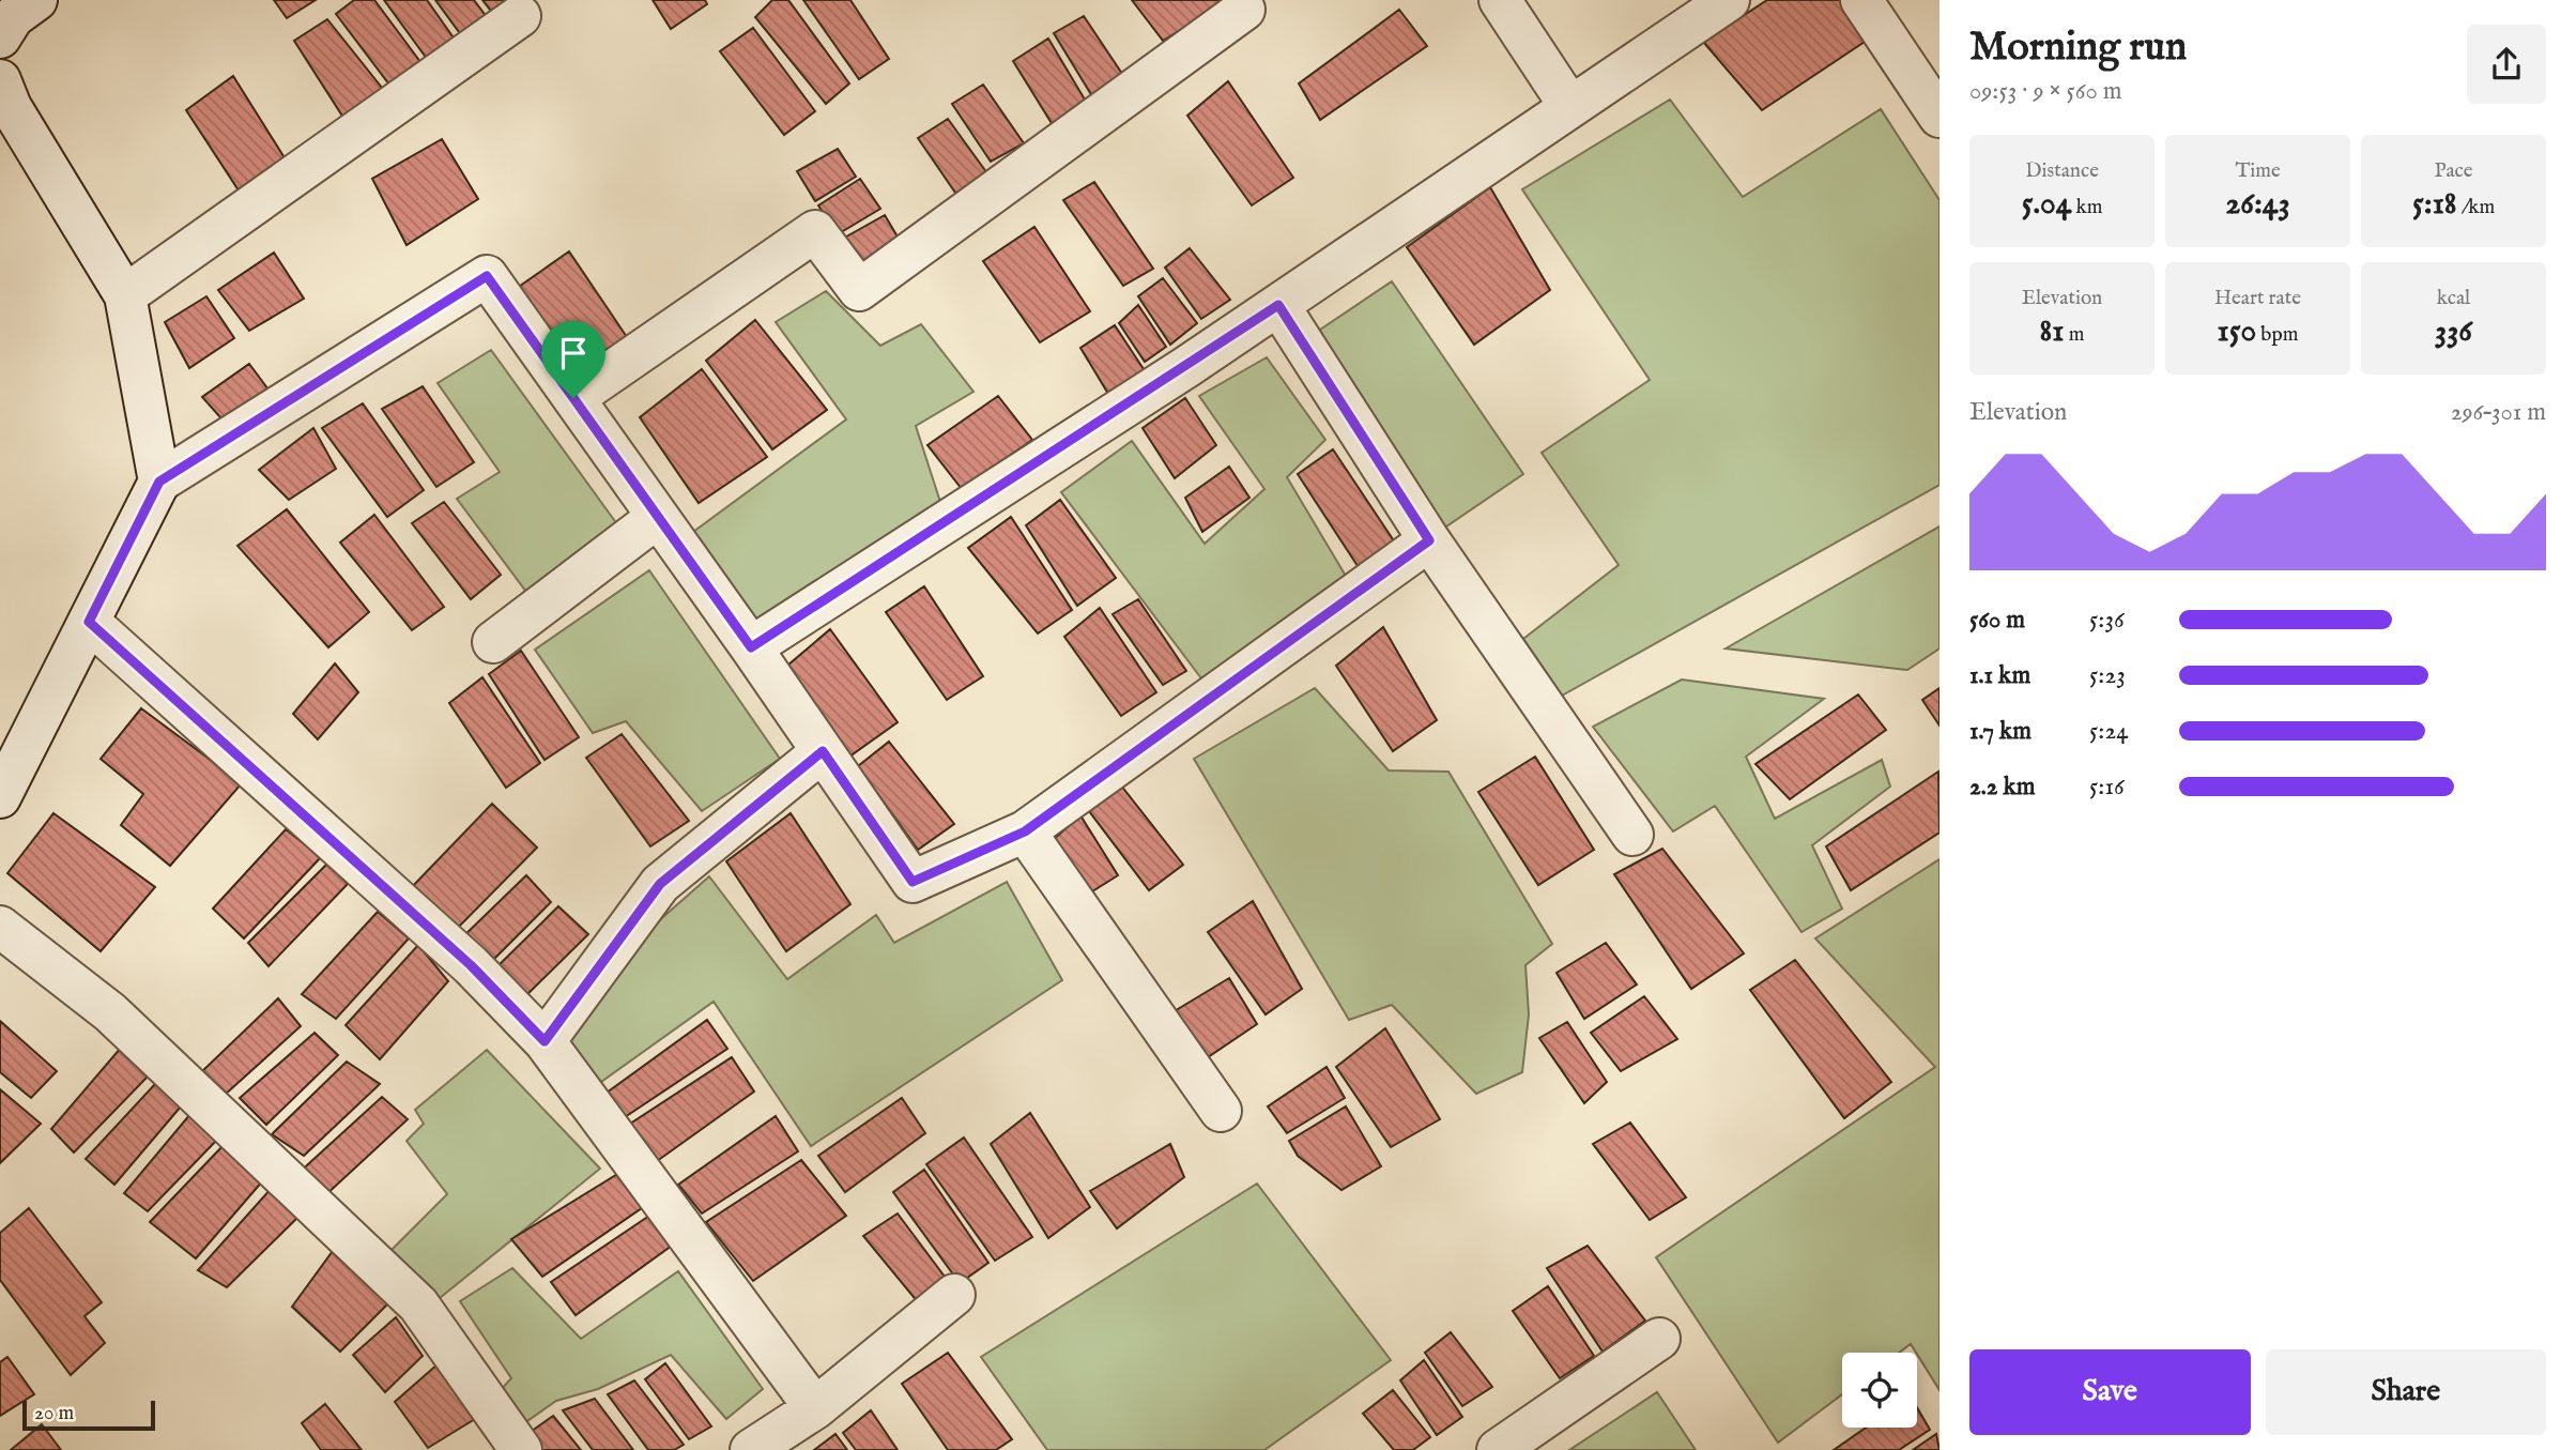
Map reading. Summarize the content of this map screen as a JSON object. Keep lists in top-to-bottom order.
{
  "scale_bar": "20 m",
  "page": {
    "heading": ["Morning run", "09:53 · 9 × 560 m"],
    "stats": [
      ["Distance", "5.04 km"],
      ["Time", "26:43"],
      ["Pace", "5:18 /km"],
      ["Elevation", "81 m"],
      ["Heart rate", "150 bpm"],
      ["kcal", "336"]
    ],
    "chart": ["Elevation", "296–301 m"],
    "list": [
      {
        "name": "560 m",
        "note": "5:36"
      },
      {
        "name": "1.1 km",
        "note": "5:23"
      },
      {
        "name": "1.7 km",
        "note": "5:24"
      },
      {
        "name": "2.2 km",
        "note": "5:16"
      }
    ],
    "buttons": ["Save", "Share"],
    "scale": "20 m"
  }
}
